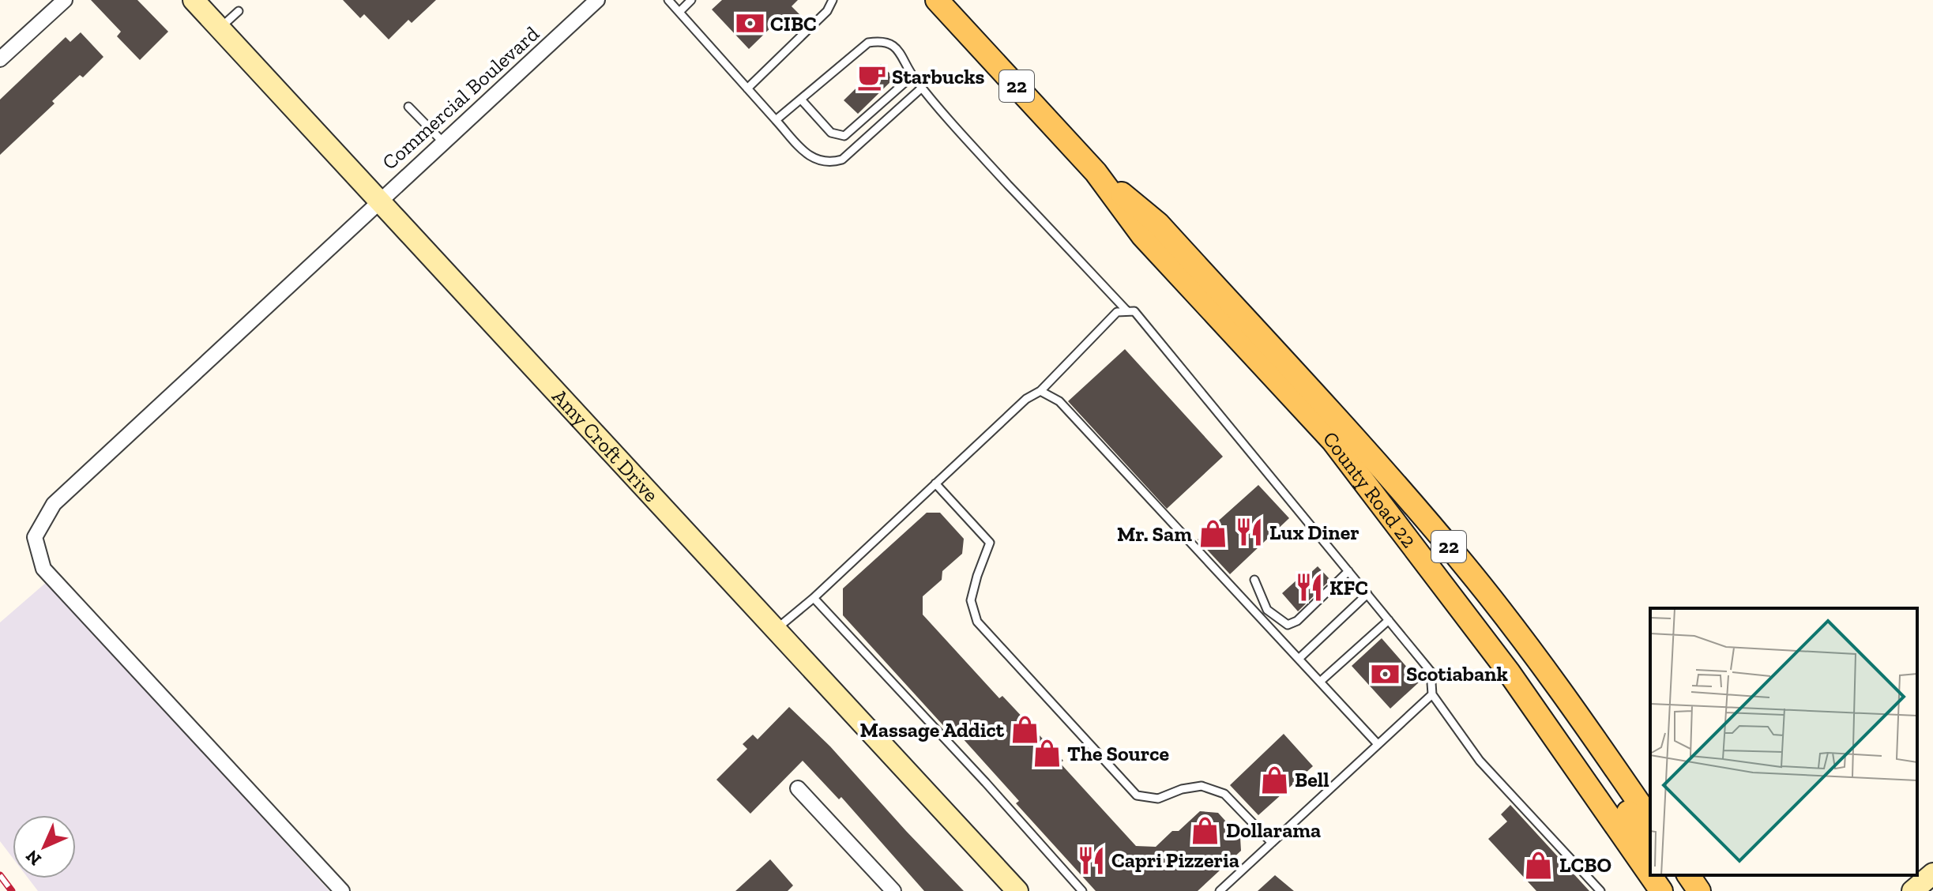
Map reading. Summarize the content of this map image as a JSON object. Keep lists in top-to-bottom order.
{
  "streets": {
    "main road": ["22", "County Road 22"],
    "street": ["Commercial Boulevard", "Amy Croft Drive"]
  },
  "crossings": [
    ["Commercial Boulevard", "Amy Croft Drive"]
  ],
  "places": {
    "bank": ["CIBC", "Scotiabank"],
    "cafe": ["Starbucks"],
    "restaurant": ["Lux Diner", "KFC", "Capri Pizzeria"],
    "shop": [
      "Mr. Sam",
      "Massage Addict",
      "The Source",
      "Bell",
      "Dollarama",
      "LCBO"
    ]
  },
  "north": "bottom left"
}
